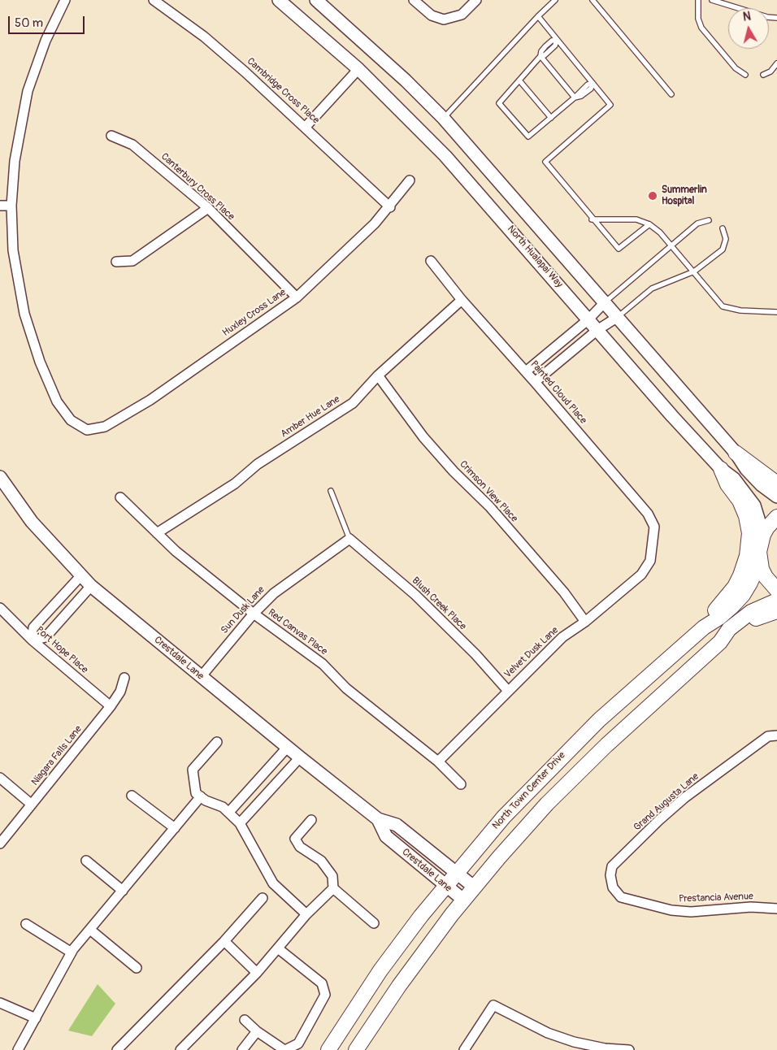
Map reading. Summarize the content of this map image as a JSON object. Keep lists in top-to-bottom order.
{
  "streets": {
    "main road": ["North Hualapai Way", "Crestdale Lane", "North Town Center Drive"],
    "street": [
      "Cambridge Cross Place",
      "Canterbury Cross Place",
      "Huxley Cross Lane",
      "Painted Cloud Place",
      "Amber Hue Lane",
      "Crimson View Place",
      "Blush Creek Place",
      "Sun Dusk Lane",
      "Red Canvas Place",
      "Port Hope Place",
      "Velvet Dusk Lane",
      "Niagara Falls Lane",
      "Grand Augusta Lane",
      "Prestancia Avenue"
    ]
  },
  "crossings": [
    ["Cambridge Cross Place", "Huxley Cross Lane"],
    ["Canterbury Cross Place", "Huxley Cross Lane"],
    ["Painted Cloud Place", "Amber Hue Lane"],
    ["Painted Cloud Place", "Velvet Dusk Lane"],
    ["Amber Hue Lane", "Crimson View Place"],
    ["Amber Hue Lane", "Red Canvas Place"],
    ["Crimson View Place", "Velvet Dusk Lane"],
    ["Blush Creek Place", "Sun Dusk Lane"],
    ["Blush Creek Place", "Velvet Dusk Lane"],
    ["Sun Dusk Lane", "Red Canvas Place"],
    ["Sun Dusk Lane", "Crestdale Lane"],
    ["Red Canvas Place", "Velvet Dusk Lane"],
    ["Port Hope Place", "Niagara Falls Lane"],
    ["Crestdale Lane", "North Town Center Drive"],
    ["Grand Augusta Lane", "Prestancia Avenue"]
  ],
  "places": ["Summerlin Hospital"],
  "scale_bar": "50 m",
  "north": "top"
}
